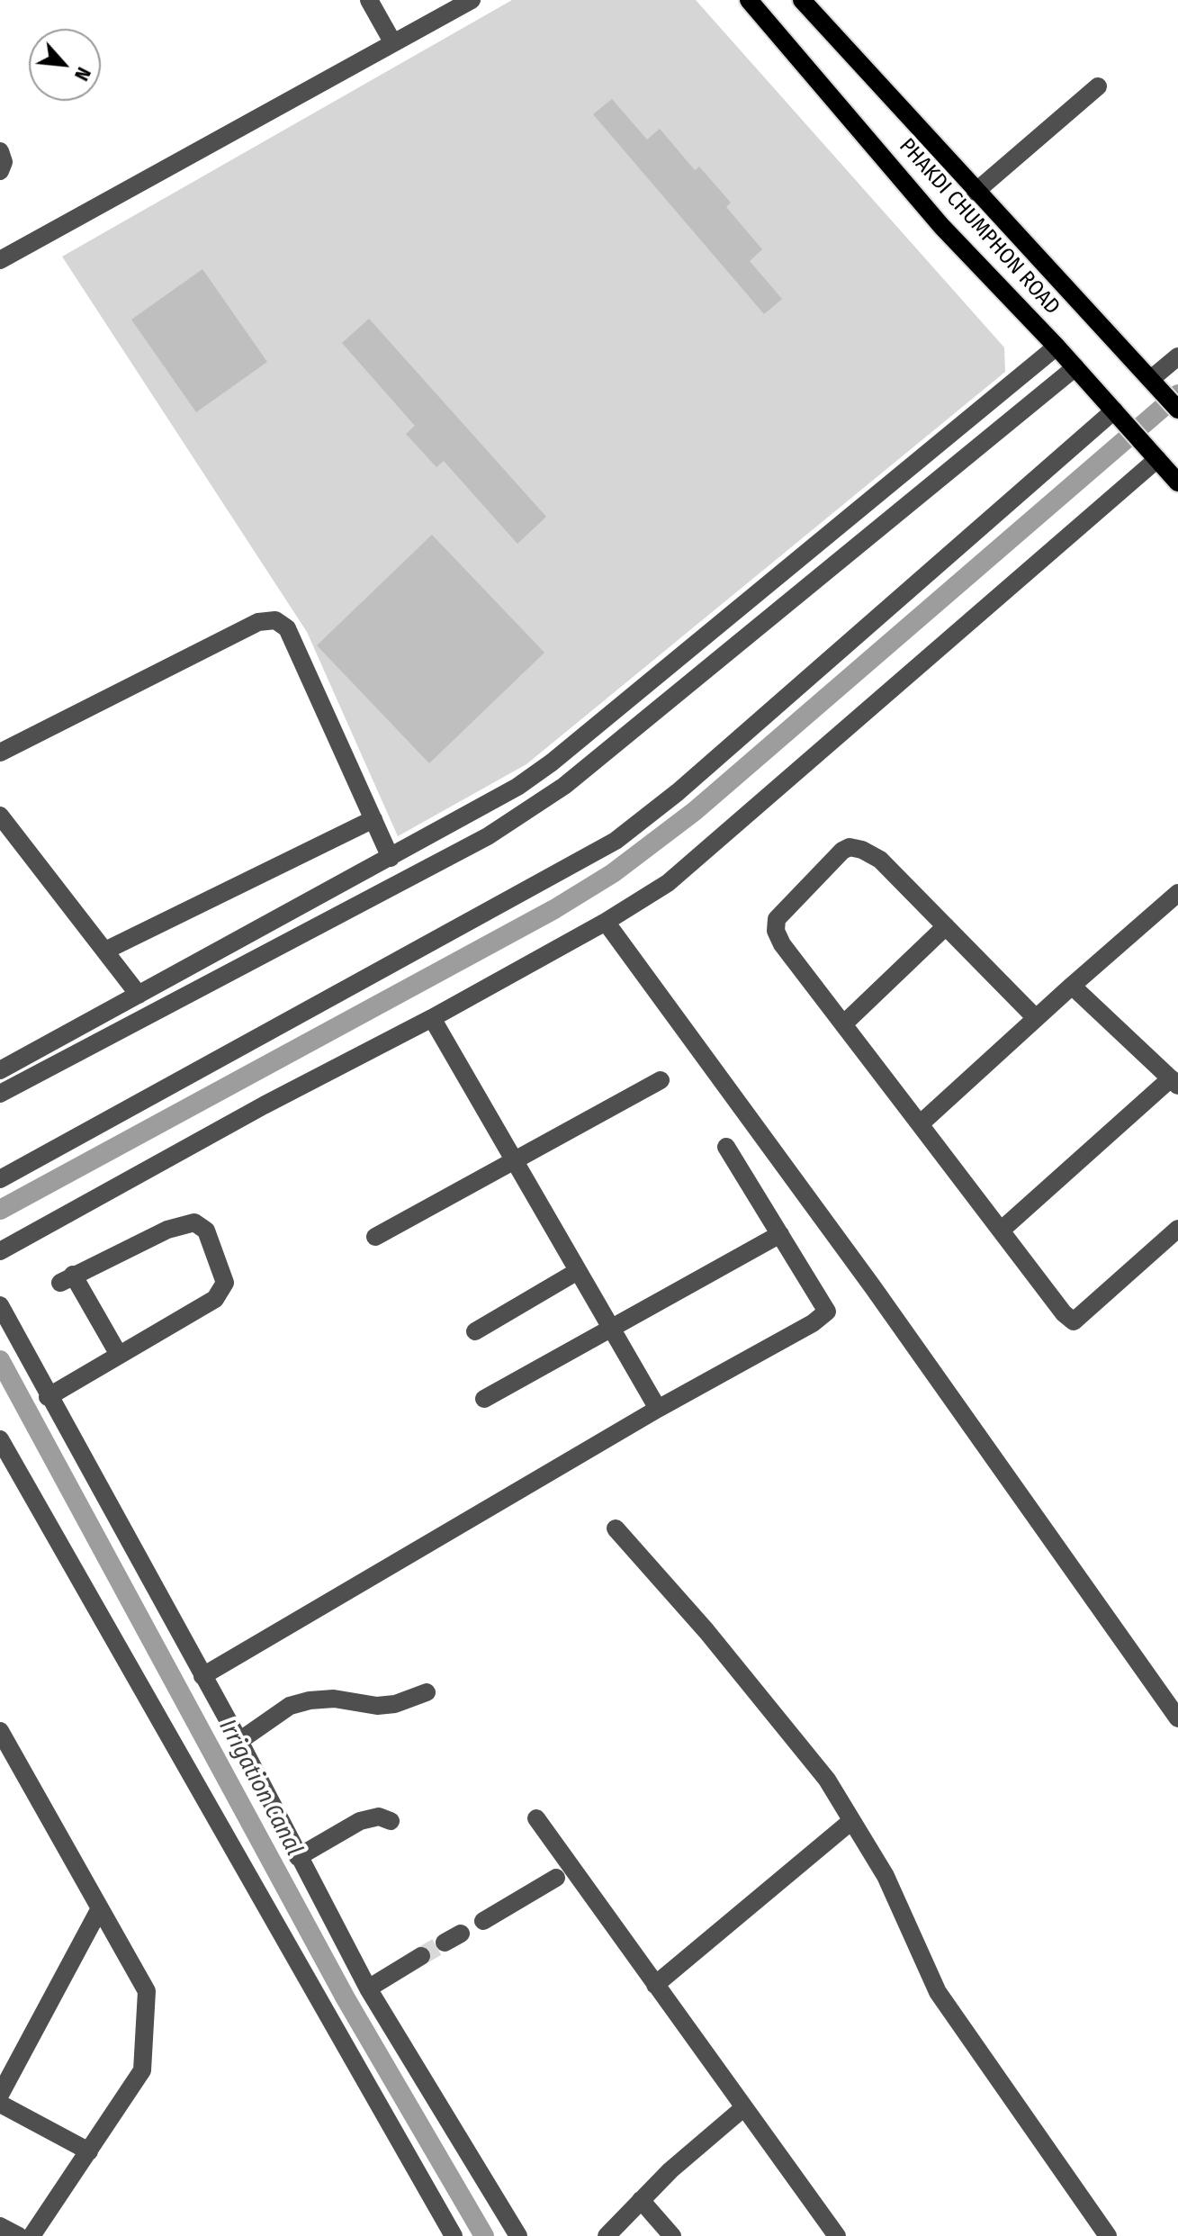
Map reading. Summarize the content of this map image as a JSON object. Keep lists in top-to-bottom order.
{
  "streets": {
    "main road": ["PHAKDI CHUMPHON ROAD"]
  },
  "water": ["Irrigation Canal"],
  "north": "bottom right"
}
